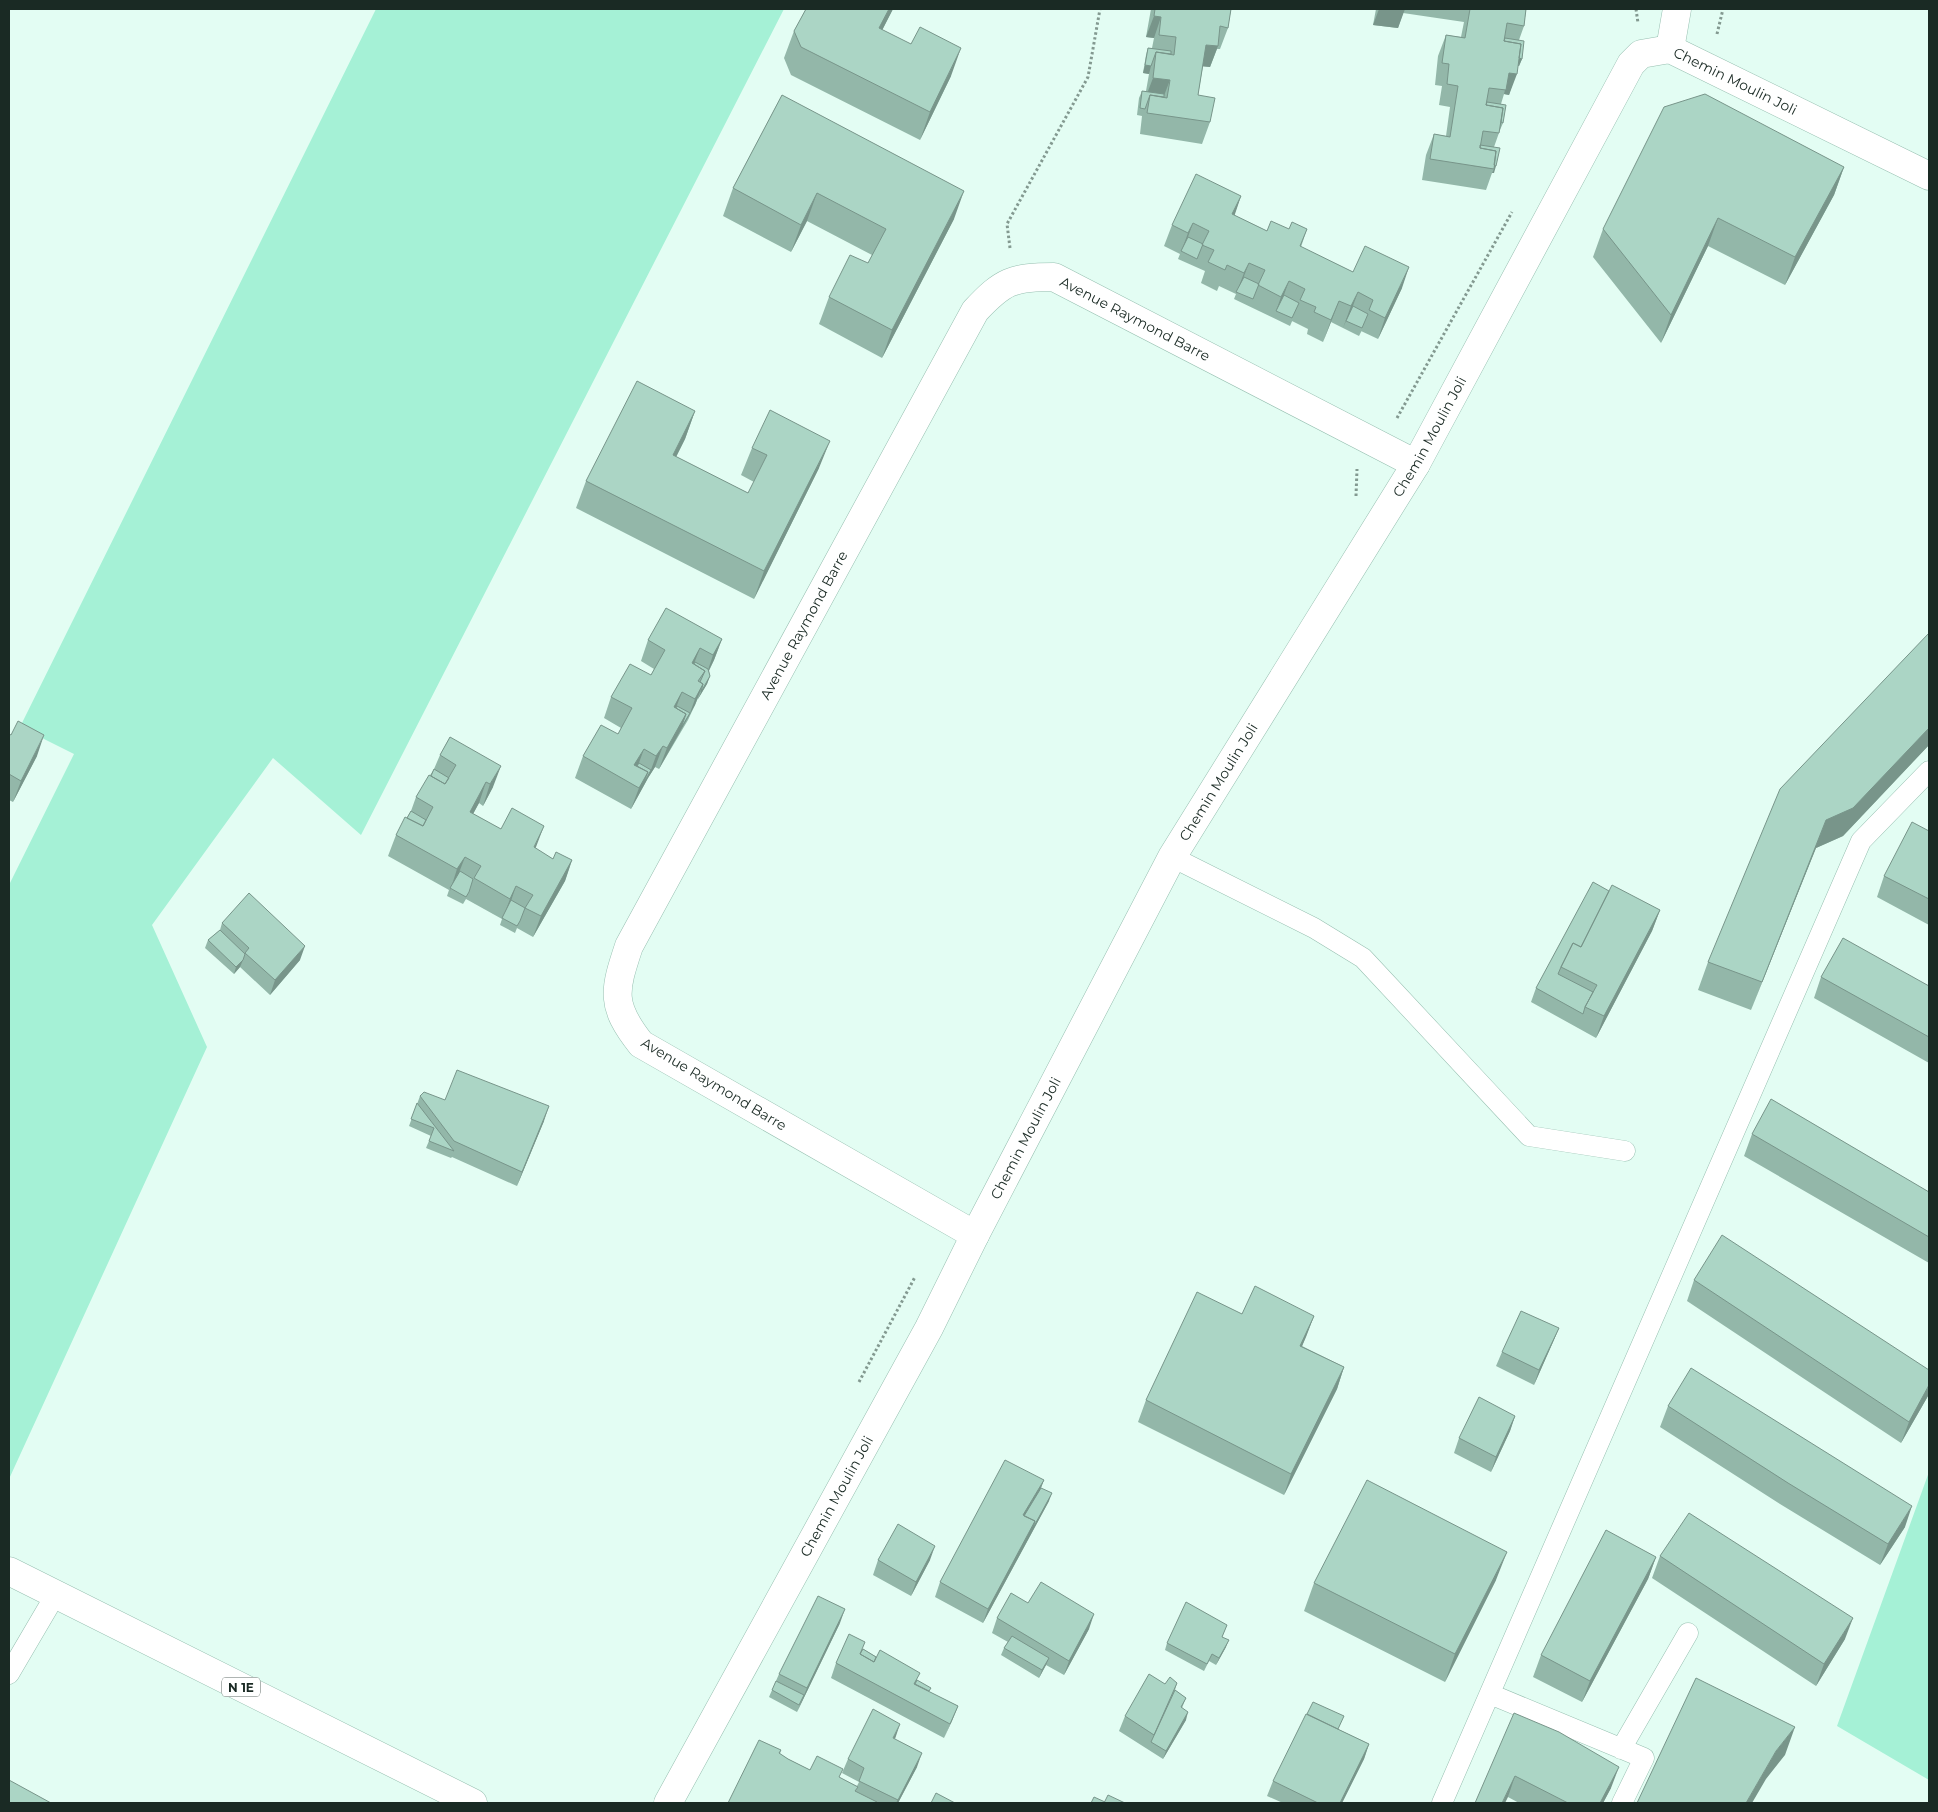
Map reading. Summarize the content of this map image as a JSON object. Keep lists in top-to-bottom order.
{
  "streets": {
    "street": ["Chemin Moulin Joli", "Avenue Raymond Barre", "N 1E"]
  },
  "crossings": [
    ["Chemin Moulin Joli", "Avenue Raymond Barre"]
  ]
}
